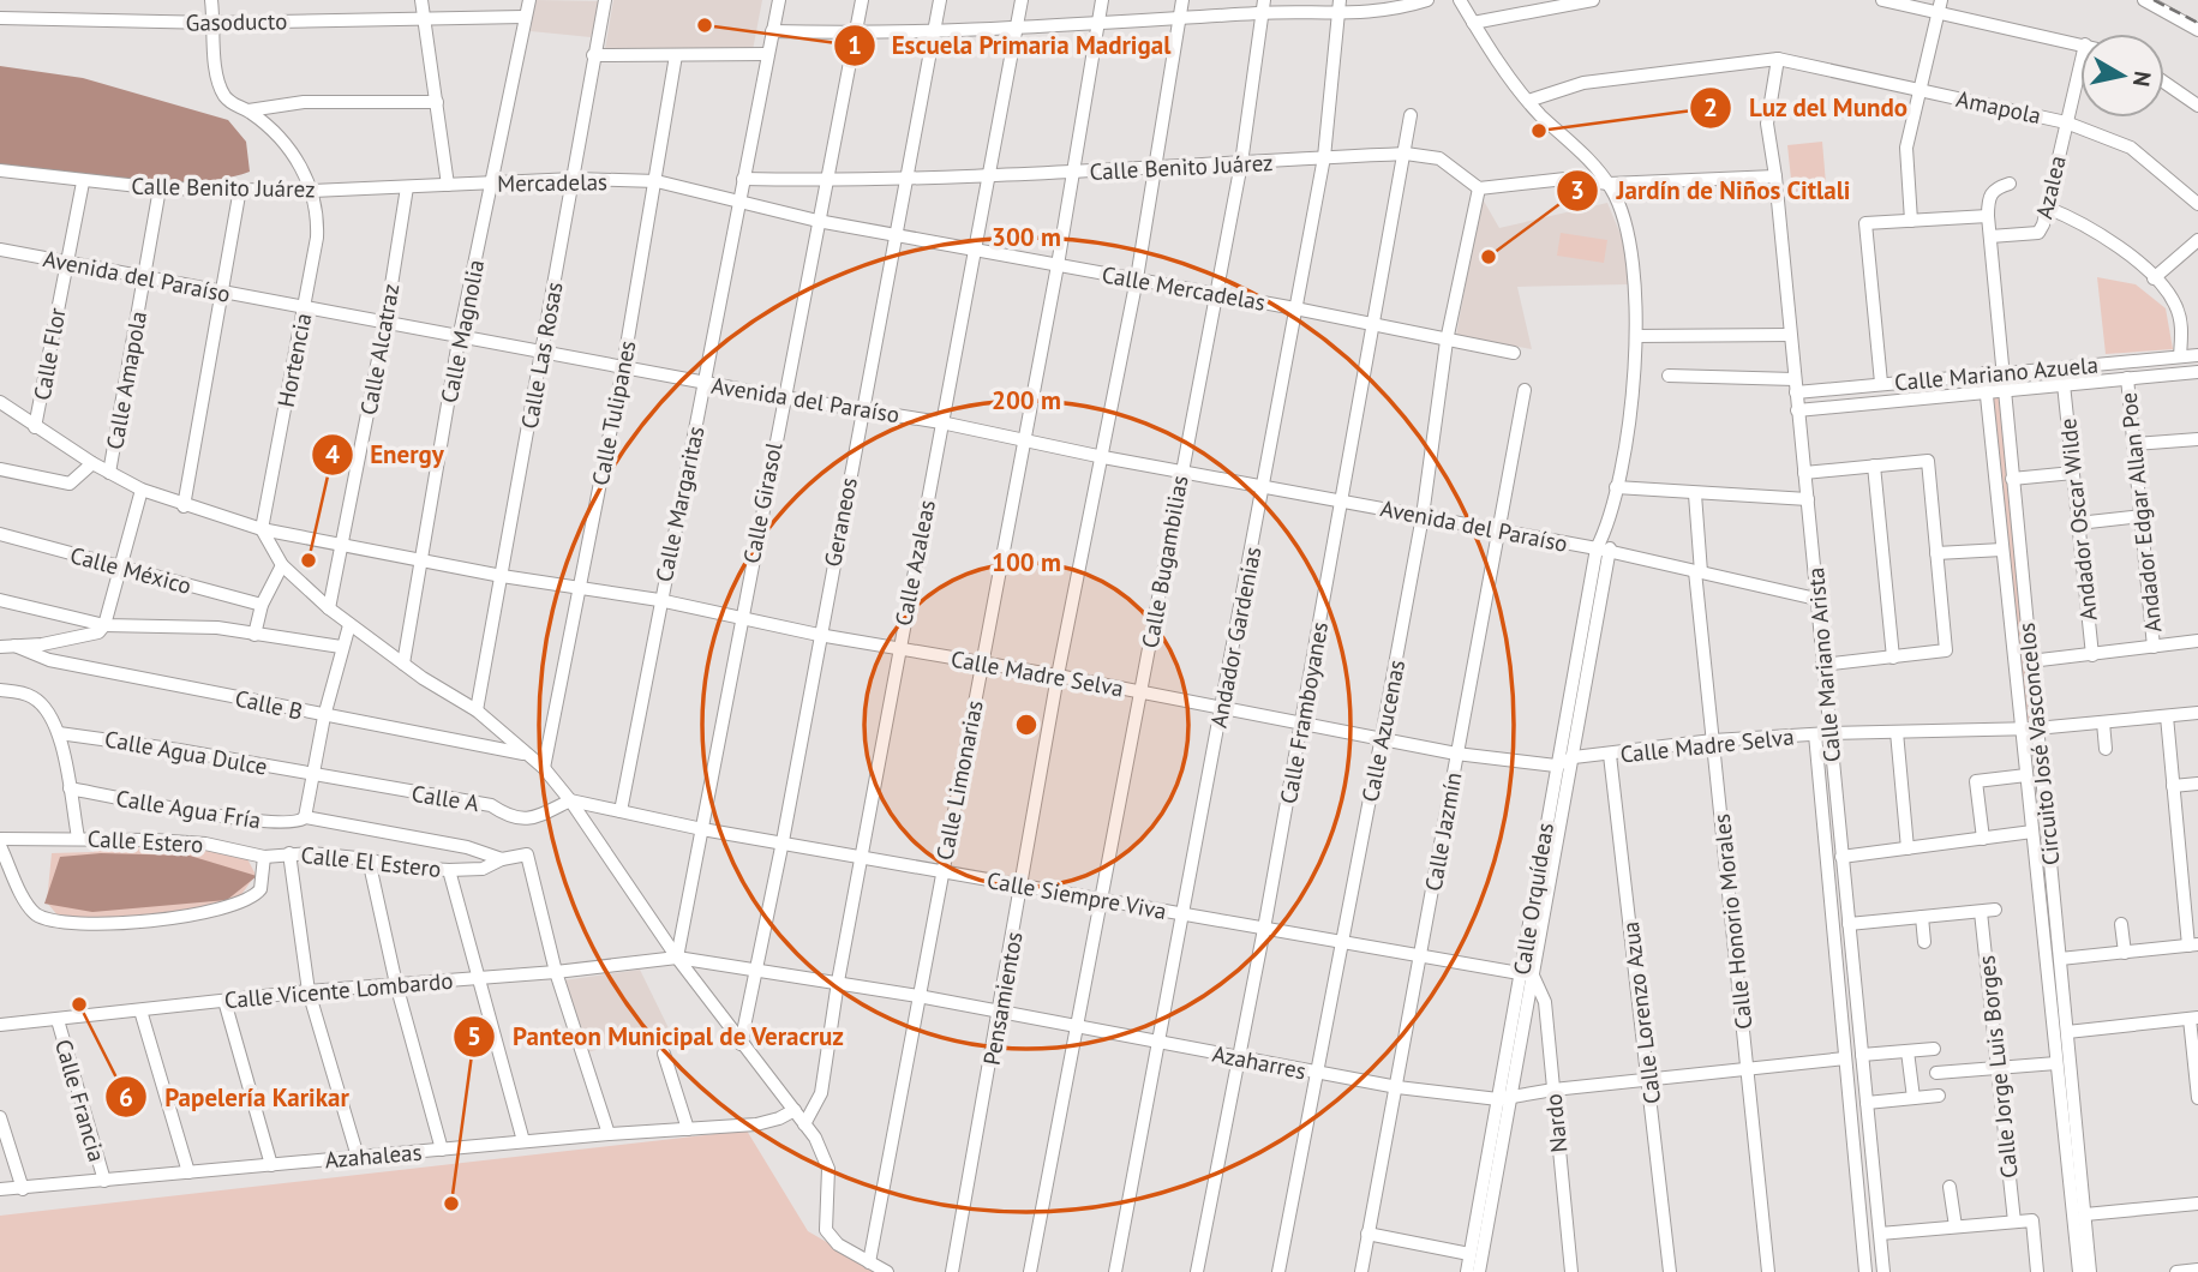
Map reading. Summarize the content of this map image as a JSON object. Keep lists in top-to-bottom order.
{
  "streets": {
    "street": [
      "Gasoducto",
      "Amapola",
      "Calle Benito Juárez",
      "Mercadelas",
      "Azalea",
      "Avenida del Paraíso",
      "Calle Mercadelas",
      "Calle Magnolia",
      "Calle Alcatraz",
      "Calle Flor",
      "Calle Las Rosas",
      "Hortencia",
      "Calle Mariano Azuela",
      "Calle Amapola",
      "Calle Tulipanes",
      "Calle Girasol",
      "Calle Margaritas",
      "Andador Edgar Allan Poe",
      "Andador Oscar Wilde",
      "Geraneos",
      "Calle Bugambilias",
      "Calle Azaleas",
      "Calle México",
      "Andador Gardenias",
      "Calle Mariano Arista",
      "Calle Madre Selva",
      "Calle B",
      "Calle Framboyanes",
      "Calle Azucenas",
      "Circuito José Vasconcelos",
      "Calle Agua Dulce",
      "Calle Limonarias",
      "Calle A",
      "Calle Agua Fría",
      "Calle Jazmín",
      "Calle Estero",
      "Calle El Estero",
      "Calle Siempre Viva",
      "Calle Orquídeas",
      "Calle Honorio Morales",
      "Calle Vicente Lombardo",
      "Pensamientos",
      "Calle Lorenzo Azua",
      "Azaharres",
      "Calle Jorge Luis Borges",
      "Calle Francia",
      "Nardo",
      "Azahaleas"
    ]
  },
  "crossings": [
    ["Gasoducto", "Calle Magnolia"],
    ["Amapola", "Azalea"],
    ["Amapola", "Calle Mariano Arista"],
    ["Amapola", "Calle Orquídeas"],
    ["Calle Benito Juárez", "Mercadelas"],
    ["Calle Benito Juárez", "Calle Alcatraz"],
    ["Calle Benito Juárez", "Calle Flor"],
    ["Calle Benito Juárez", "Hortencia"],
    ["Calle Benito Juárez", "Calle Amapola"],
    ["Calle Benito Juárez", "Calle Girasol"],
    ["Calle Benito Juárez", "Calle Margaritas"],
    ["Calle Benito Juárez", "Geraneos"],
    ["Calle Benito Juárez", "Calle Bugambilias"],
    ["Calle Benito Juárez", "Calle Azaleas"],
    ["Calle Benito Juárez", "Andador Gardenias"],
    ["Calle Benito Juárez", "Calle Framboyanes"],
    ["Calle Benito Juárez", "Calle Azucenas"],
    ["Calle Benito Juárez", "Calle Limonarias"],
    ["Mercadelas", "Calle Mercadelas"],
    ["Mercadelas", "Calle Magnolia"],
    ["Mercadelas", "Calle Las Rosas"],
    ["Mercadelas", "Calle Tulipanes"],
    ["Azalea", "Circuito José Vasconcelos"],
    ["Avenida del Paraíso", "Calle Magnolia"],
    ["Avenida del Paraíso", "Calle Alcatraz"],
    ["Avenida del Paraíso", "Calle Flor"],
    ["Avenida del Paraíso", "Calle Las Rosas"],
    ["Avenida del Paraíso", "Hortencia"],
    ["Avenida del Paraíso", "Calle Amapola"],
    ["Avenida del Paraíso", "Calle Tulipanes"],
    ["Avenida del Paraíso", "Calle Girasol"],
    ["Avenida del Paraíso", "Calle Margaritas"],
    ["Avenida del Paraíso", "Geraneos"],
    ["Avenida del Paraíso", "Calle Bugambilias"],
    ["Avenida del Paraíso", "Calle Azaleas"],
    ["Avenida del Paraíso", "Andador Gardenias"],
    ["Avenida del Paraíso", "Calle Mariano Arista"],
    ["Avenida del Paraíso", "Calle Framboyanes"],
    ["Avenida del Paraíso", "Calle Azucenas"],
    ["Avenida del Paraíso", "Calle Limonarias"],
    ["Avenida del Paraíso", "Calle Jazmín"],
    ["Avenida del Paraíso", "Calle Orquídeas"],
    ["Avenida del Paraíso", "Calle Honorio Morales"],
    ["Avenida del Paraíso", "Pensamientos"],
    ["Calle Mercadelas", "Calle Tulipanes"],
    ["Calle Mercadelas", "Calle Girasol"],
    ["Calle Mercadelas", "Calle Margaritas"],
    ["Calle Mercadelas", "Geraneos"],
    ["Calle Mercadelas", "Calle Bugambilias"],
    ["Calle Mercadelas", "Calle Azaleas"],
    ["Calle Mercadelas", "Andador Gardenias"],
    ["Calle Mercadelas", "Calle Framboyanes"],
    ["Calle Mercadelas", "Calle Azucenas"],
    ["Calle Mercadelas", "Calle Limonarias"],
    ["Calle Magnolia", "Calle Madre Selva"],
    ["Calle Alcatraz", "Calle Madre Selva"],
    ["Calle Flor", "Calle Madre Selva"],
    ["Calle Las Rosas", "Calle Madre Selva"],
    ["Hortencia", "Calle Madre Selva"],
    ["Calle Mariano Azuela", "Andador Edgar Allan Poe"],
    ["Calle Mariano Azuela", "Andador Oscar Wilde"],
    ["Calle Mariano Azuela", "Calle Mariano Arista"],
    ["Calle Mariano Azuela", "Circuito José Vasconcelos"],
    ["Calle Amapola", "Calle Madre Selva"],
    ["Calle Tulipanes", "Calle Madre Selva"],
    ["Calle Girasol", "Calle Madre Selva"],
    ["Calle Girasol", "Calle Siempre Viva"],
    ["Calle Girasol", "Calle Vicente Lombardo"],
    ["Calle Girasol", "Azaharres"],
    ["Calle Margaritas", "Calle Madre Selva"],
    ["Calle Margaritas", "Calle Siempre Viva"],
    ["Geraneos", "Calle Madre Selva"],
    ["Geraneos", "Calle Siempre Viva"],
    ["Geraneos", "Azaharres"],
    ["Calle Bugambilias", "Calle Madre Selva"],
    ["Calle Bugambilias", "Calle Siempre Viva"],
    ["Calle Bugambilias", "Azaharres"],
    ["Calle Azaleas", "Calle Madre Selva"],
    ["Calle Azaleas", "Calle Siempre Viva"],
    ["Calle Azaleas", "Azaharres"],
    ["Andador Gardenias", "Calle Madre Selva"],
    ["Andador Gardenias", "Calle Siempre Viva"],
    ["Andador Gardenias", "Azaharres"],
    ["Calle Mariano Arista", "Calle Madre Selva"],
    ["Calle Mariano Arista", "Azaharres"],
    ["Calle Madre Selva", "Calle Framboyanes"],
    ["Calle Madre Selva", "Calle Azucenas"],
    ["Calle Madre Selva", "Circuito José Vasconcelos"],
    ["Calle Madre Selva", "Calle Limonarias"],
    ["Calle Madre Selva", "Calle Jazmín"],
    ["Calle Madre Selva", "Calle Orquídeas"],
    ["Calle Madre Selva", "Calle Honorio Morales"],
    ["Calle Madre Selva", "Pensamientos"],
    ["Calle Madre Selva", "Calle Lorenzo Azua"],
    ["Calle Framboyanes", "Calle Siempre Viva"],
    ["Calle Framboyanes", "Azaharres"],
    ["Calle Azucenas", "Calle Siempre Viva"],
    ["Calle Azucenas", "Azaharres"],
    ["Calle Agua Dulce", "Calle A"],
    ["Calle Limonarias", "Calle Siempre Viva"],
    ["Calle Limonarias", "Azaharres"],
    ["Calle A", "Calle Siempre Viva"],
    ["Calle Agua Fría", "Calle El Estero"],
    ["Calle Jazmín", "Calle Siempre Viva"],
    ["Calle Jazmín", "Azaharres"],
    ["Calle Estero", "Calle El Estero"],
    ["Calle El Estero", "Calle Vicente Lombardo"],
    ["Calle Siempre Viva", "Calle Orquídeas"],
    ["Calle Siempre Viva", "Pensamientos"],
    ["Calle Siempre Viva", "Nardo"],
    ["Calle Orquídeas", "Azaharres"],
    ["Calle Orquídeas", "Nardo"],
    ["Calle Honorio Morales", "Azaharres"],
    ["Calle Vicente Lombardo", "Azaharres"],
    ["Calle Vicente Lombardo", "Calle Francia"],
    ["Pensamientos", "Azaharres"],
    ["Calle Lorenzo Azua", "Azaharres"],
    ["Azaharres", "Nardo"],
    ["Calle Francia", "Azahaleas"]
  ],
  "places": [
    "Escuela Primaria Madrigal",
    "Luz del Mundo",
    "Jardín de Niños Citlali",
    "Energy",
    "Papelería Karikar",
    "Panteon Municipal de Veracruz"
  ],
  "north": "right",
  "rings": ["300 m", "200 m", "100 m"]
}
